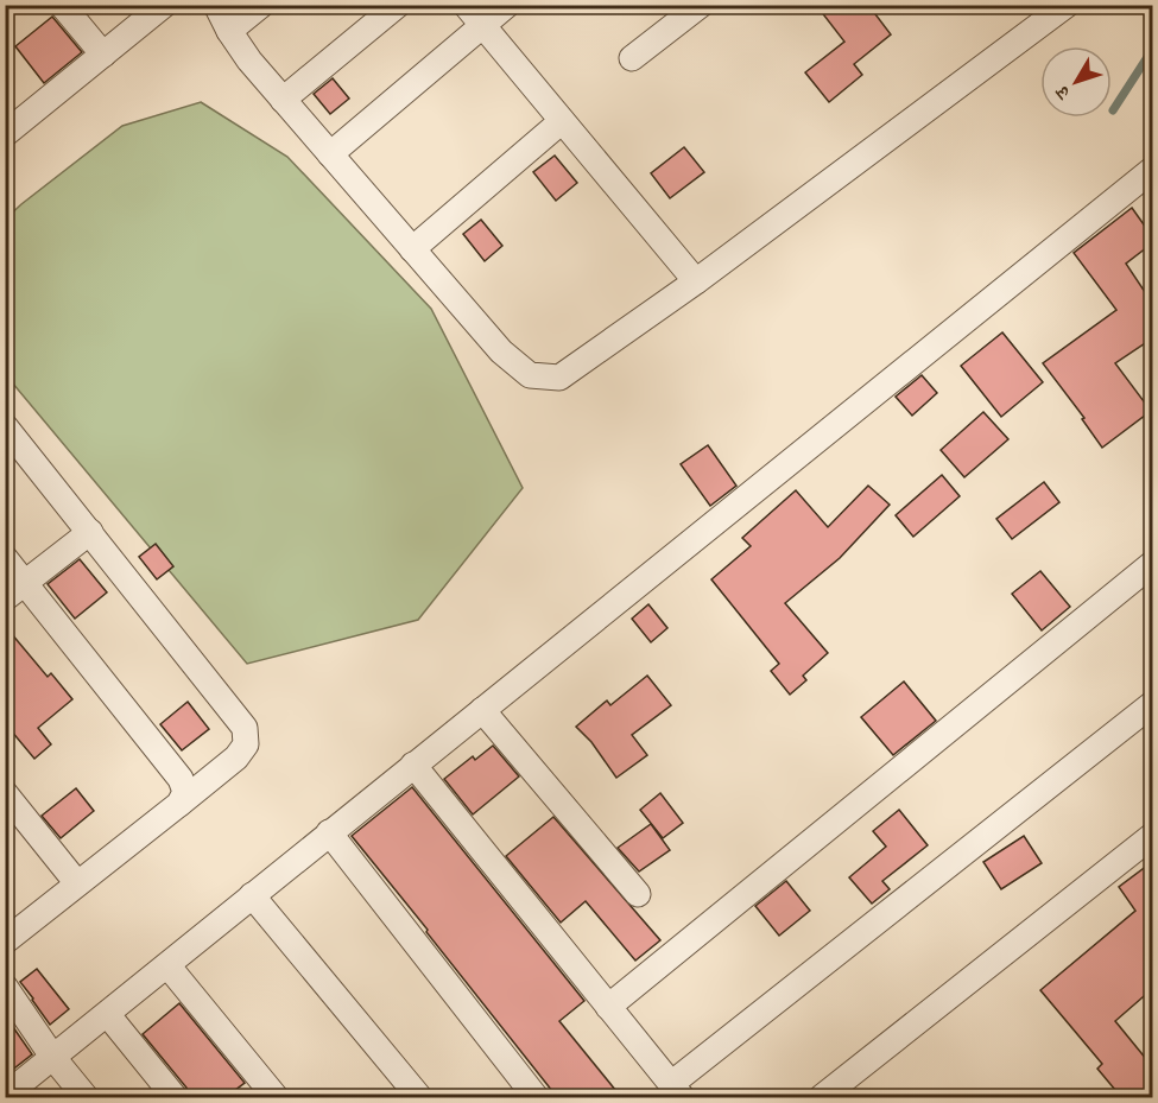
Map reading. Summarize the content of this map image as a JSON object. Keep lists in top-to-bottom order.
{
  "north": "bottom left"
}
